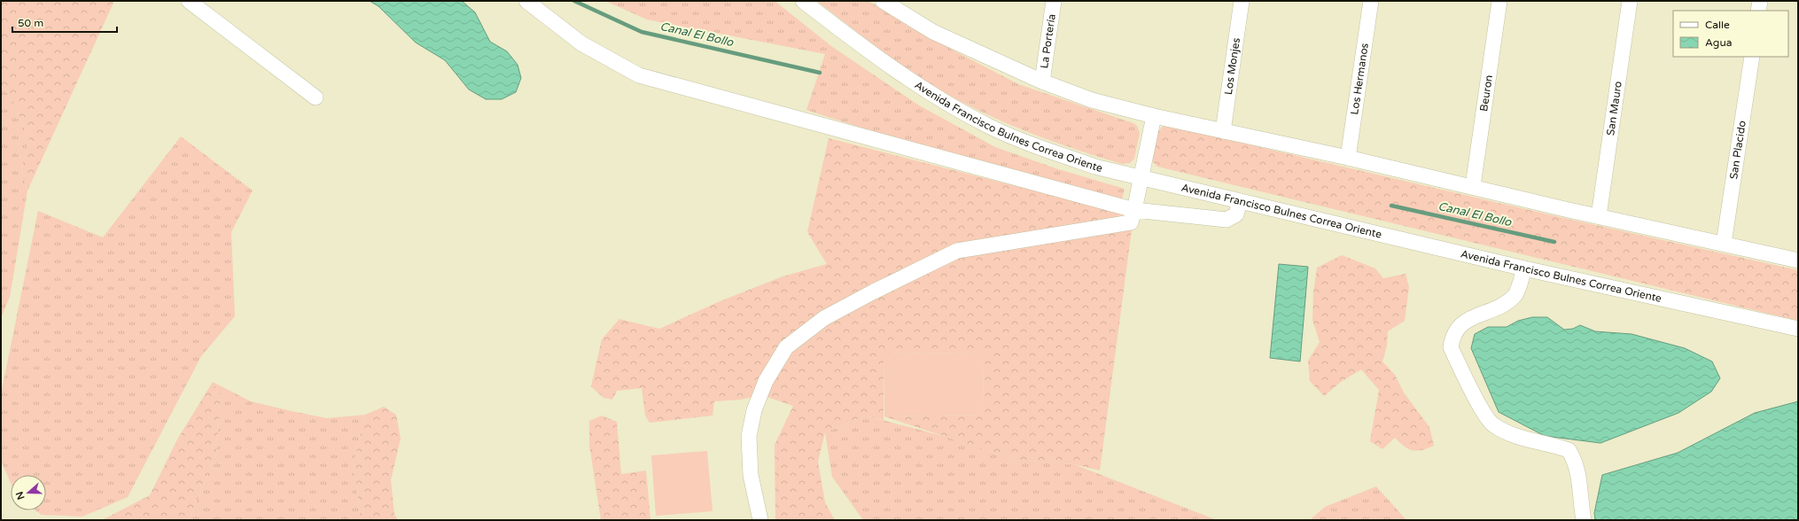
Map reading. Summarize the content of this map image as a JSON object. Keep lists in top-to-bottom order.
{
  "streets": {
    "street": [
      "La Portería",
      "Los Monjes",
      "Los Hermanos",
      "Beuron",
      "San Mauro",
      "Avenida Francisco Bulnes Correa Oriente",
      "San Placido"
    ]
  },
  "water": ["Canal El Bollo"],
  "legend": ["Calle", "Agua"],
  "scale_bar": "50 m",
  "north": "left"
}
